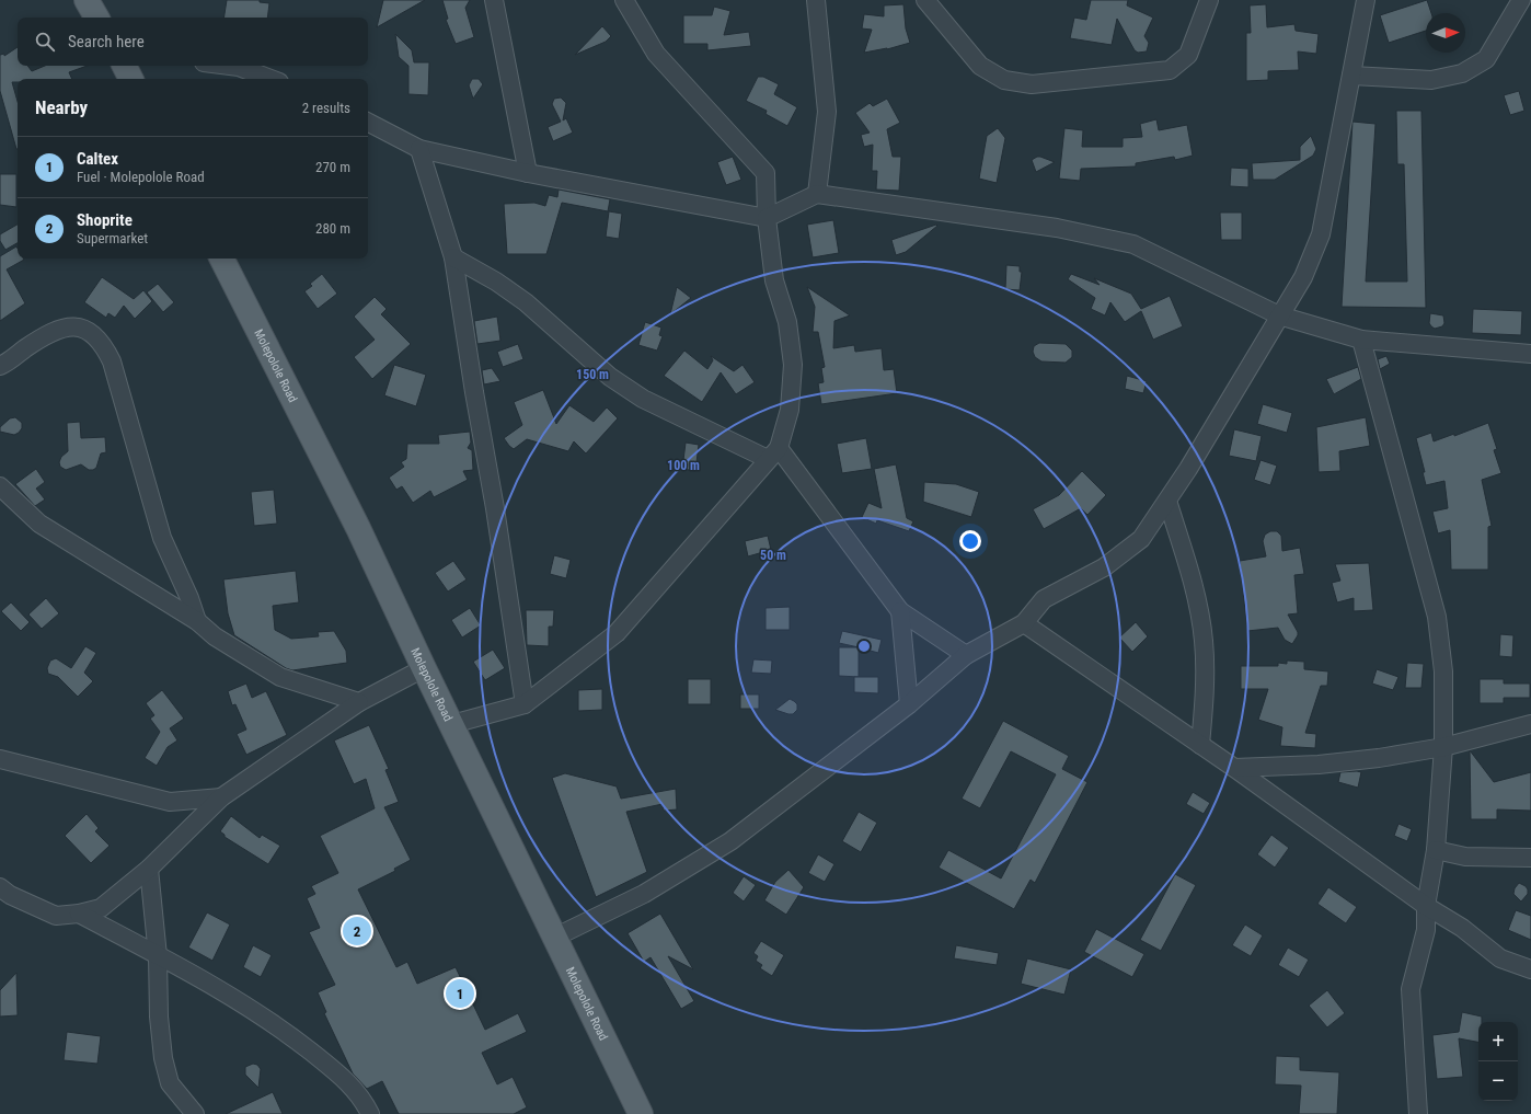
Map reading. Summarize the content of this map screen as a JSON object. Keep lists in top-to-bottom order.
{
  "streets": {
    "main road": ["Molepolole Road"]
  },
  "north": "right",
  "page": {
    "search": "Search here",
    "heading": ["Nearby", "2 results"],
    "list": [
      {
        "mark": "1",
        "name": "Caltex",
        "note": "Fuel · Molepolole Road",
        "value": "270 m"
      },
      {
        "mark": "2",
        "name": "Shoprite",
        "note": "Supermarket",
        "value": "280 m"
      }
    ],
    "pins": ["2", "1"],
    "map_buttons": ["+", "−"]
  },
  "rings": ["150 m", "100 m", "50 m"]
}
